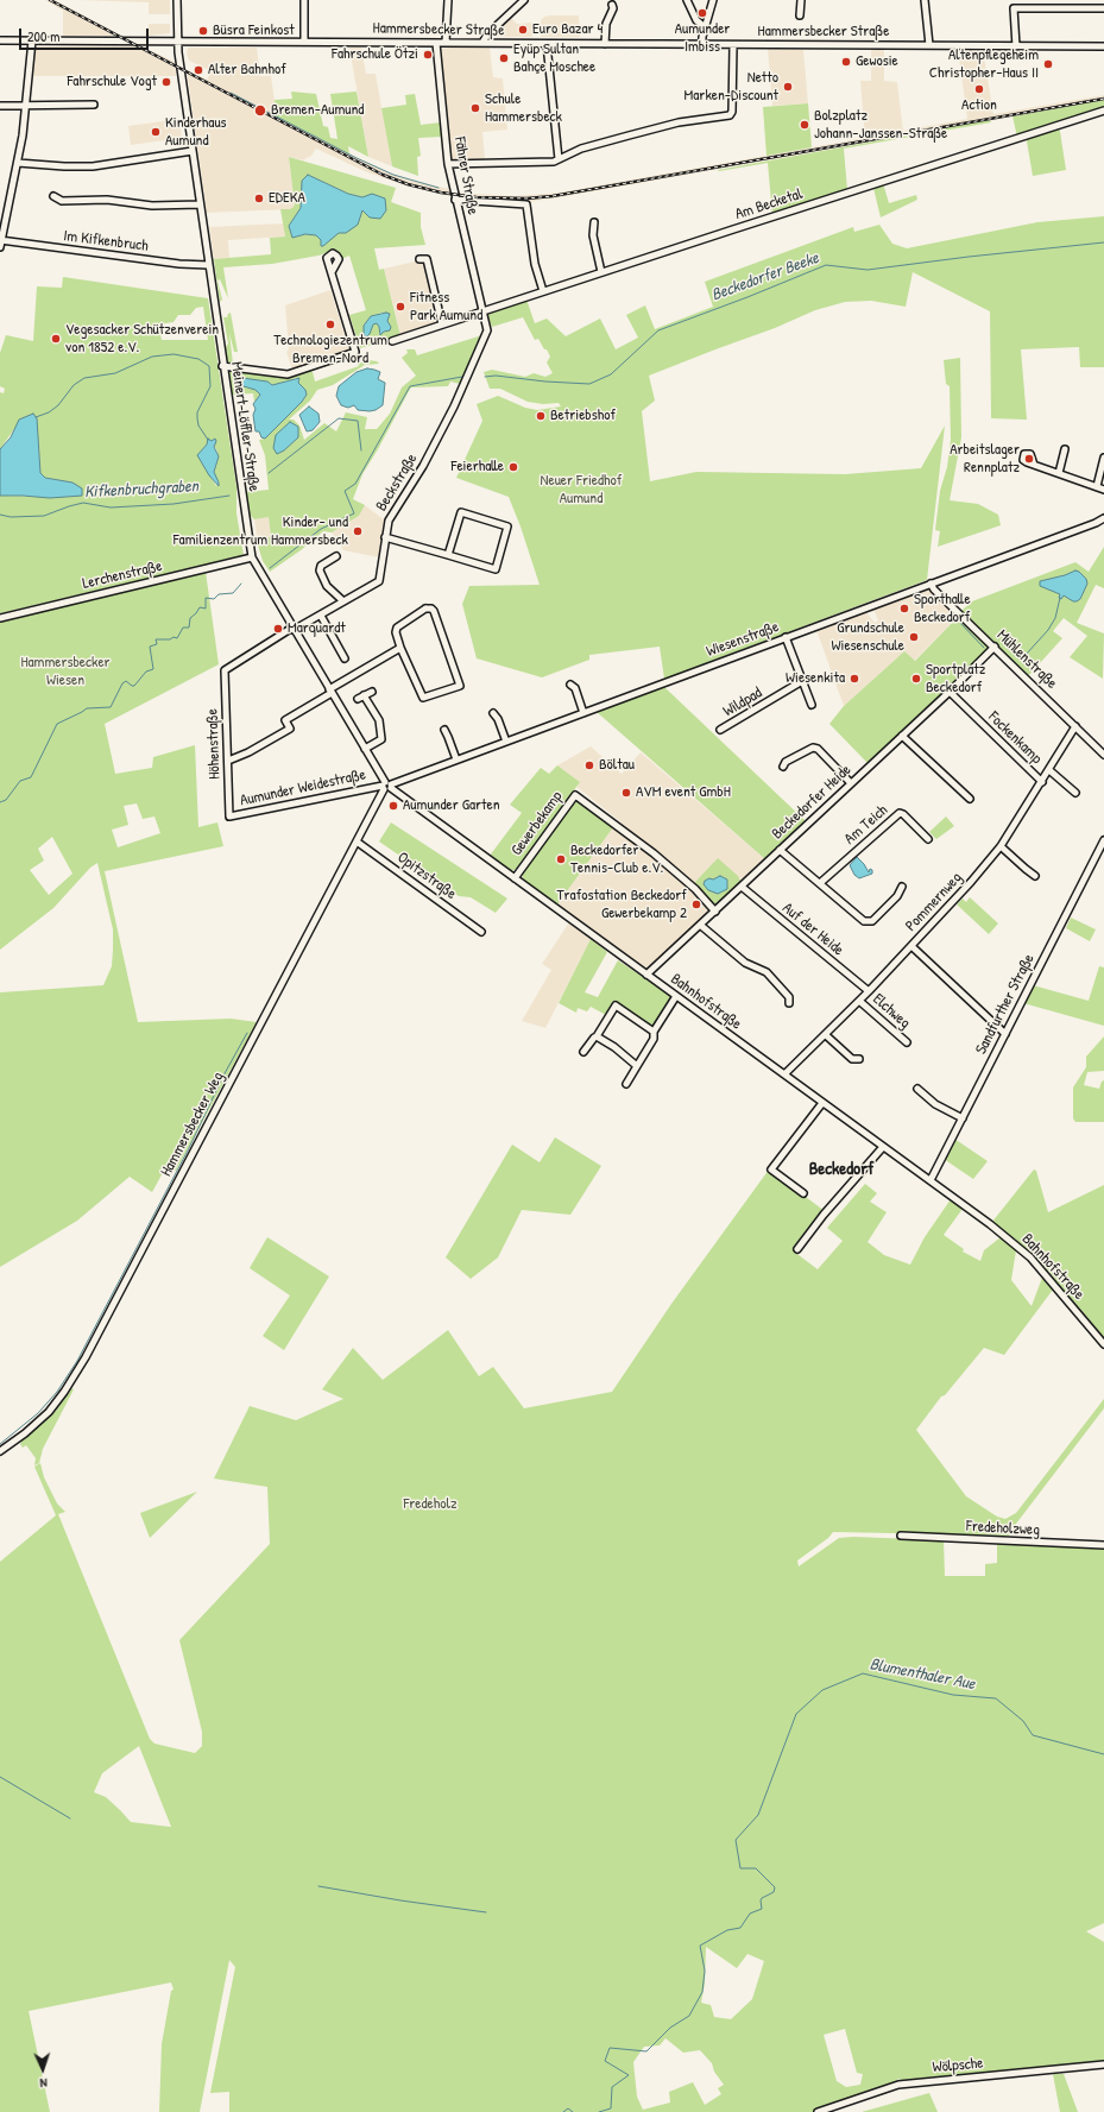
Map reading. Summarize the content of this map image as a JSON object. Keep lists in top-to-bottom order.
{
  "streets": {
    "street": [
      "Hammersbecker Straße",
      "Fährer Straße",
      "Am Becketal",
      "Im Kifkenbruch",
      "Meinert-Löffler-Straße",
      "Beckstraße",
      "Lerchenstraße",
      "Wiesenstraße",
      "Mühlenstraße",
      "Wildpad",
      "Fockenkamp",
      "Höhenstraße",
      "Aumunder Weidestraße",
      "Beckedorfer Heide",
      "Gewerbekamp",
      "Am Teich",
      "Opitzstraße",
      "Pommernweg",
      "Auf der Heide",
      "Bahnhofstraße",
      "Sandfurther Straße",
      "Elchweg",
      "Hammersbecker Weg",
      "Fredeholzweg",
      "Wölpsche"
    ]
  },
  "crossings": [
    ["Hammersbecker Straße", "Fährer Straße"],
    ["Hammersbecker Straße", "Meinert-Löffler-Straße"],
    ["Fährer Straße", "Am Becketal"],
    ["Fährer Straße", "Beckstraße"],
    ["Am Becketal", "Beckstraße"],
    ["Im Kifkenbruch", "Meinert-Löffler-Straße"],
    ["Meinert-Löffler-Straße", "Beckstraße"],
    ["Meinert-Löffler-Straße", "Lerchenstraße"],
    ["Meinert-Löffler-Straße", "Wiesenstraße"],
    ["Meinert-Löffler-Straße", "Aumunder Weidestraße"],
    ["Meinert-Löffler-Straße", "Bahnhofstraße"],
    ["Meinert-Löffler-Straße", "Hammersbecker Weg"],
    ["Beckstraße", "Höhenstraße"],
    ["Wiesenstraße", "Mühlenstraße"],
    ["Wiesenstraße", "Aumunder Weidestraße"],
    ["Wiesenstraße", "Bahnhofstraße"],
    ["Wiesenstraße", "Hammersbecker Weg"],
    ["Mühlenstraße", "Beckedorfer Heide"],
    ["Mühlenstraße", "Pommernweg"],
    ["Fockenkamp", "Beckedorfer Heide"],
    ["Fockenkamp", "Pommernweg"],
    ["Höhenstraße", "Aumunder Weidestraße"],
    ["Aumunder Weidestraße", "Bahnhofstraße"],
    ["Aumunder Weidestraße", "Hammersbecker Weg"],
    ["Beckedorfer Heide", "Gewerbekamp"],
    ["Beckedorfer Heide", "Auf der Heide"],
    ["Beckedorfer Heide", "Bahnhofstraße"],
    ["Gewerbekamp", "Bahnhofstraße"],
    ["Opitzstraße", "Hammersbecker Weg"],
    ["Pommernweg", "Auf der Heide"],
    ["Pommernweg", "Bahnhofstraße"],
    ["Pommernweg", "Elchweg"],
    ["Bahnhofstraße", "Sandfurther Straße"],
    ["Bahnhofstraße", "Hammersbecker Weg"]
  ],
  "districts": ["Beckedorf"],
  "water": ["Beckedorfer Beeke", "Kifkenbruchgraben", "Blumenthaler Aue"],
  "parks": ["Neuer Friedhof Aumund", "Hammersbecker Wiesen", "Fredeholz"],
  "places": [
    "Aumunder Imbiss",
    "Euro Bazar 4",
    "Büsra Feinkost",
    "Fahrschule Ötzi",
    "Eyüp Sultan Bahçe Moschee",
    "Gewosie",
    "Altenpflegeheim Christopher-Haus II",
    "Alter Bahnhof",
    "Fahrschule Vogt",
    "Netto Marken-Discount",
    "Action",
    "Schule Hammersbeck",
    "Bremen-Aumund",
    "Bolzplatz Johann-Janssen-Straße",
    "Kinderhaus Aumund",
    "EDEKA",
    "Fitness Park Aumund",
    "Technologiezentrum Bremen-Nord",
    "Vegesacker Schützenverein von 1852 e.V.",
    "Betriebshof",
    "Arbeitslager Rennplatz",
    "Feierhalle",
    "Kinder- und Familienzentrum Hammersbeck",
    "Sporthalle Beckedorf",
    "Marquardt",
    "Grundschule Wiesenschule",
    "Wiesenkita",
    "Sportplatz Beckedorf",
    "Böltau",
    "AVM event GmbH",
    "Aumunder Garten",
    "Beckedorfer Tennis-Club e.V.",
    "Trafostation Beckedorf Gewerbekamp 2"
  ],
  "scale_bar": "200 m",
  "north": "bottom"
}
